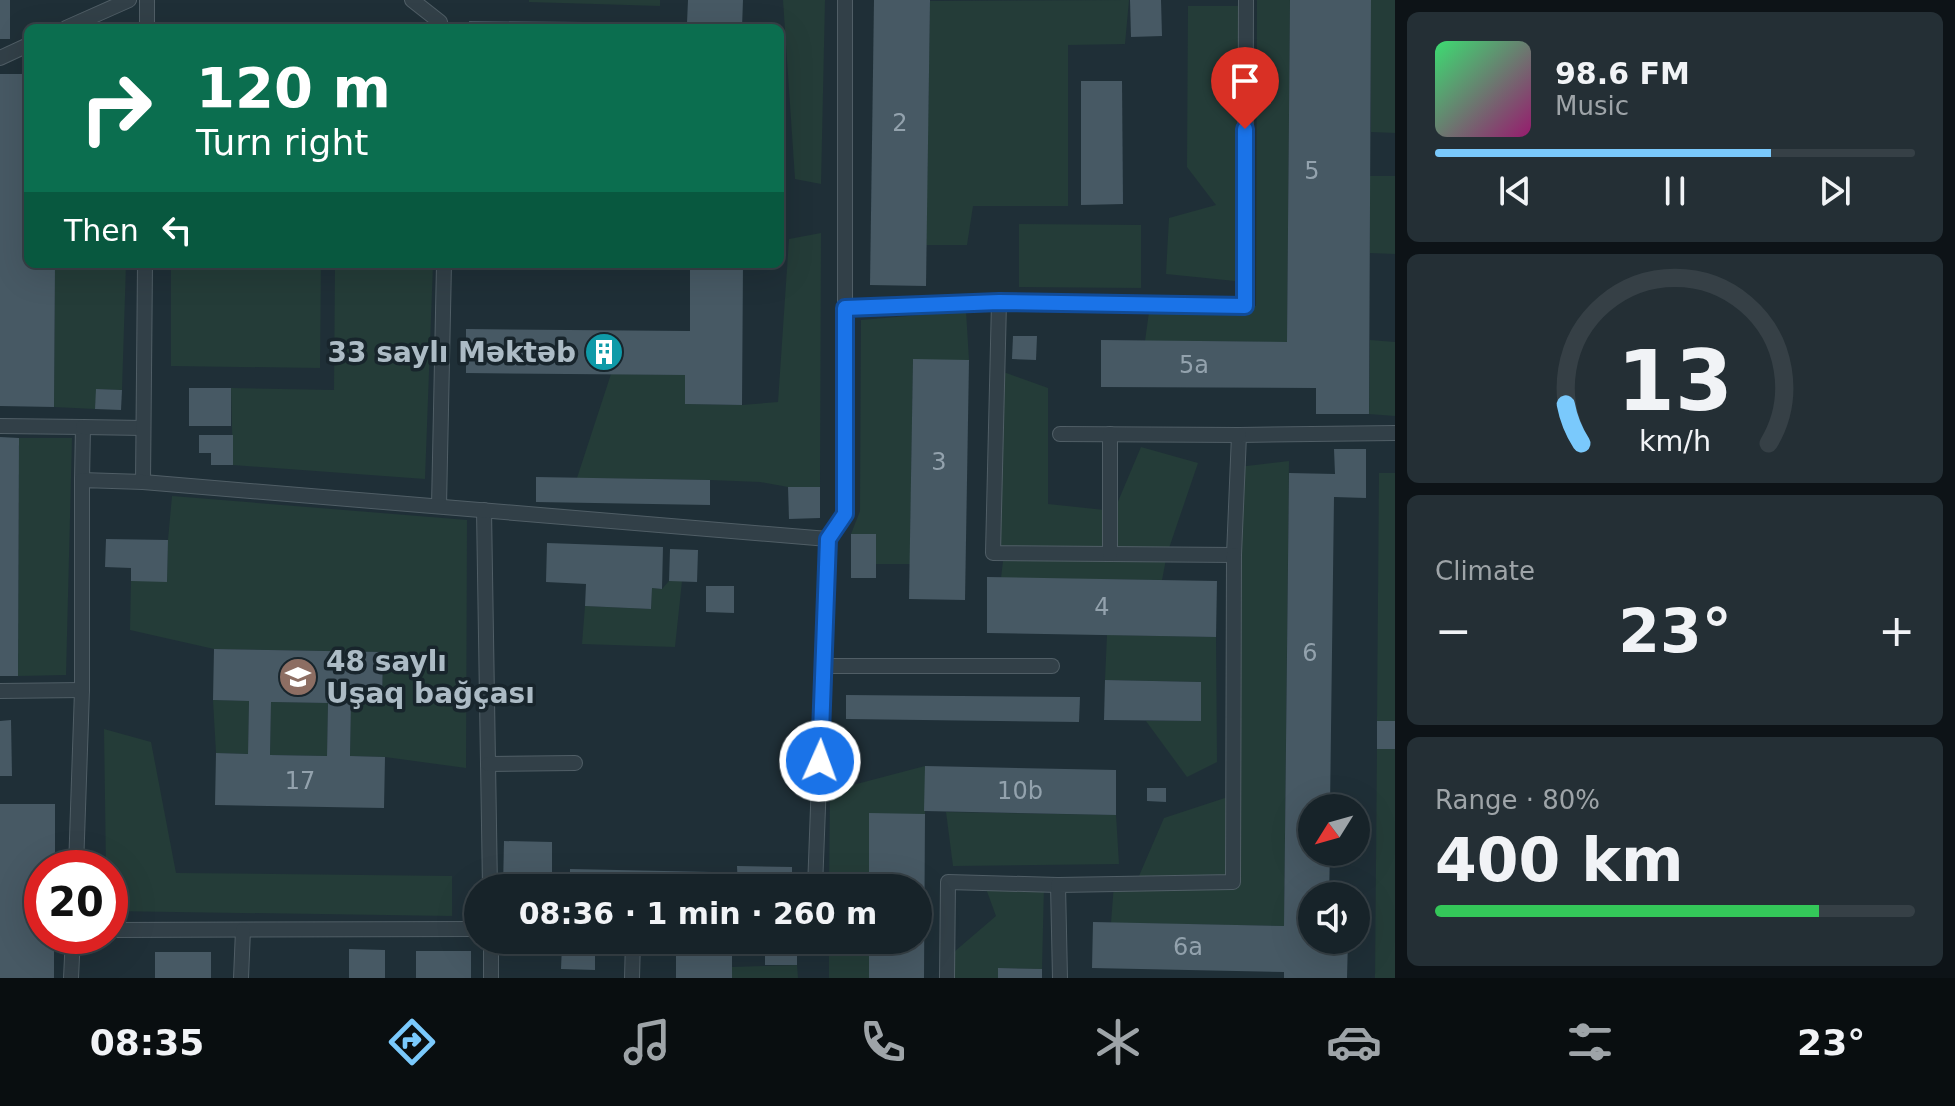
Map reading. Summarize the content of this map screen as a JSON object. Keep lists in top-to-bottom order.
{
  "places": {
    "building": ["33 saylı Məktəb"],
    "school or university": ["48 saylı Uşaq bağçası"]
  },
  "house_numbers": [
    "2",
    "5",
    "5a",
    "3",
    "4",
    "6",
    "17",
    "10b",
    "6a"
  ],
  "north": "bottom left",
  "page": {
    "turn": ["120 m", "Turn right"],
    "song": ["98.6 FM", "Music"],
    "then": "Then",
    "tile": [
      "Climate",
      ["Range · 80%", "400 km"]
    ],
    "heat": ["−", "23°", "+"],
    "limit": "20",
    "trip": "08:36 · 1 min · 260 m",
    "tabs": ["08:35", "23°"],
    "gauge": ["13", "km/h"]
  }
}
